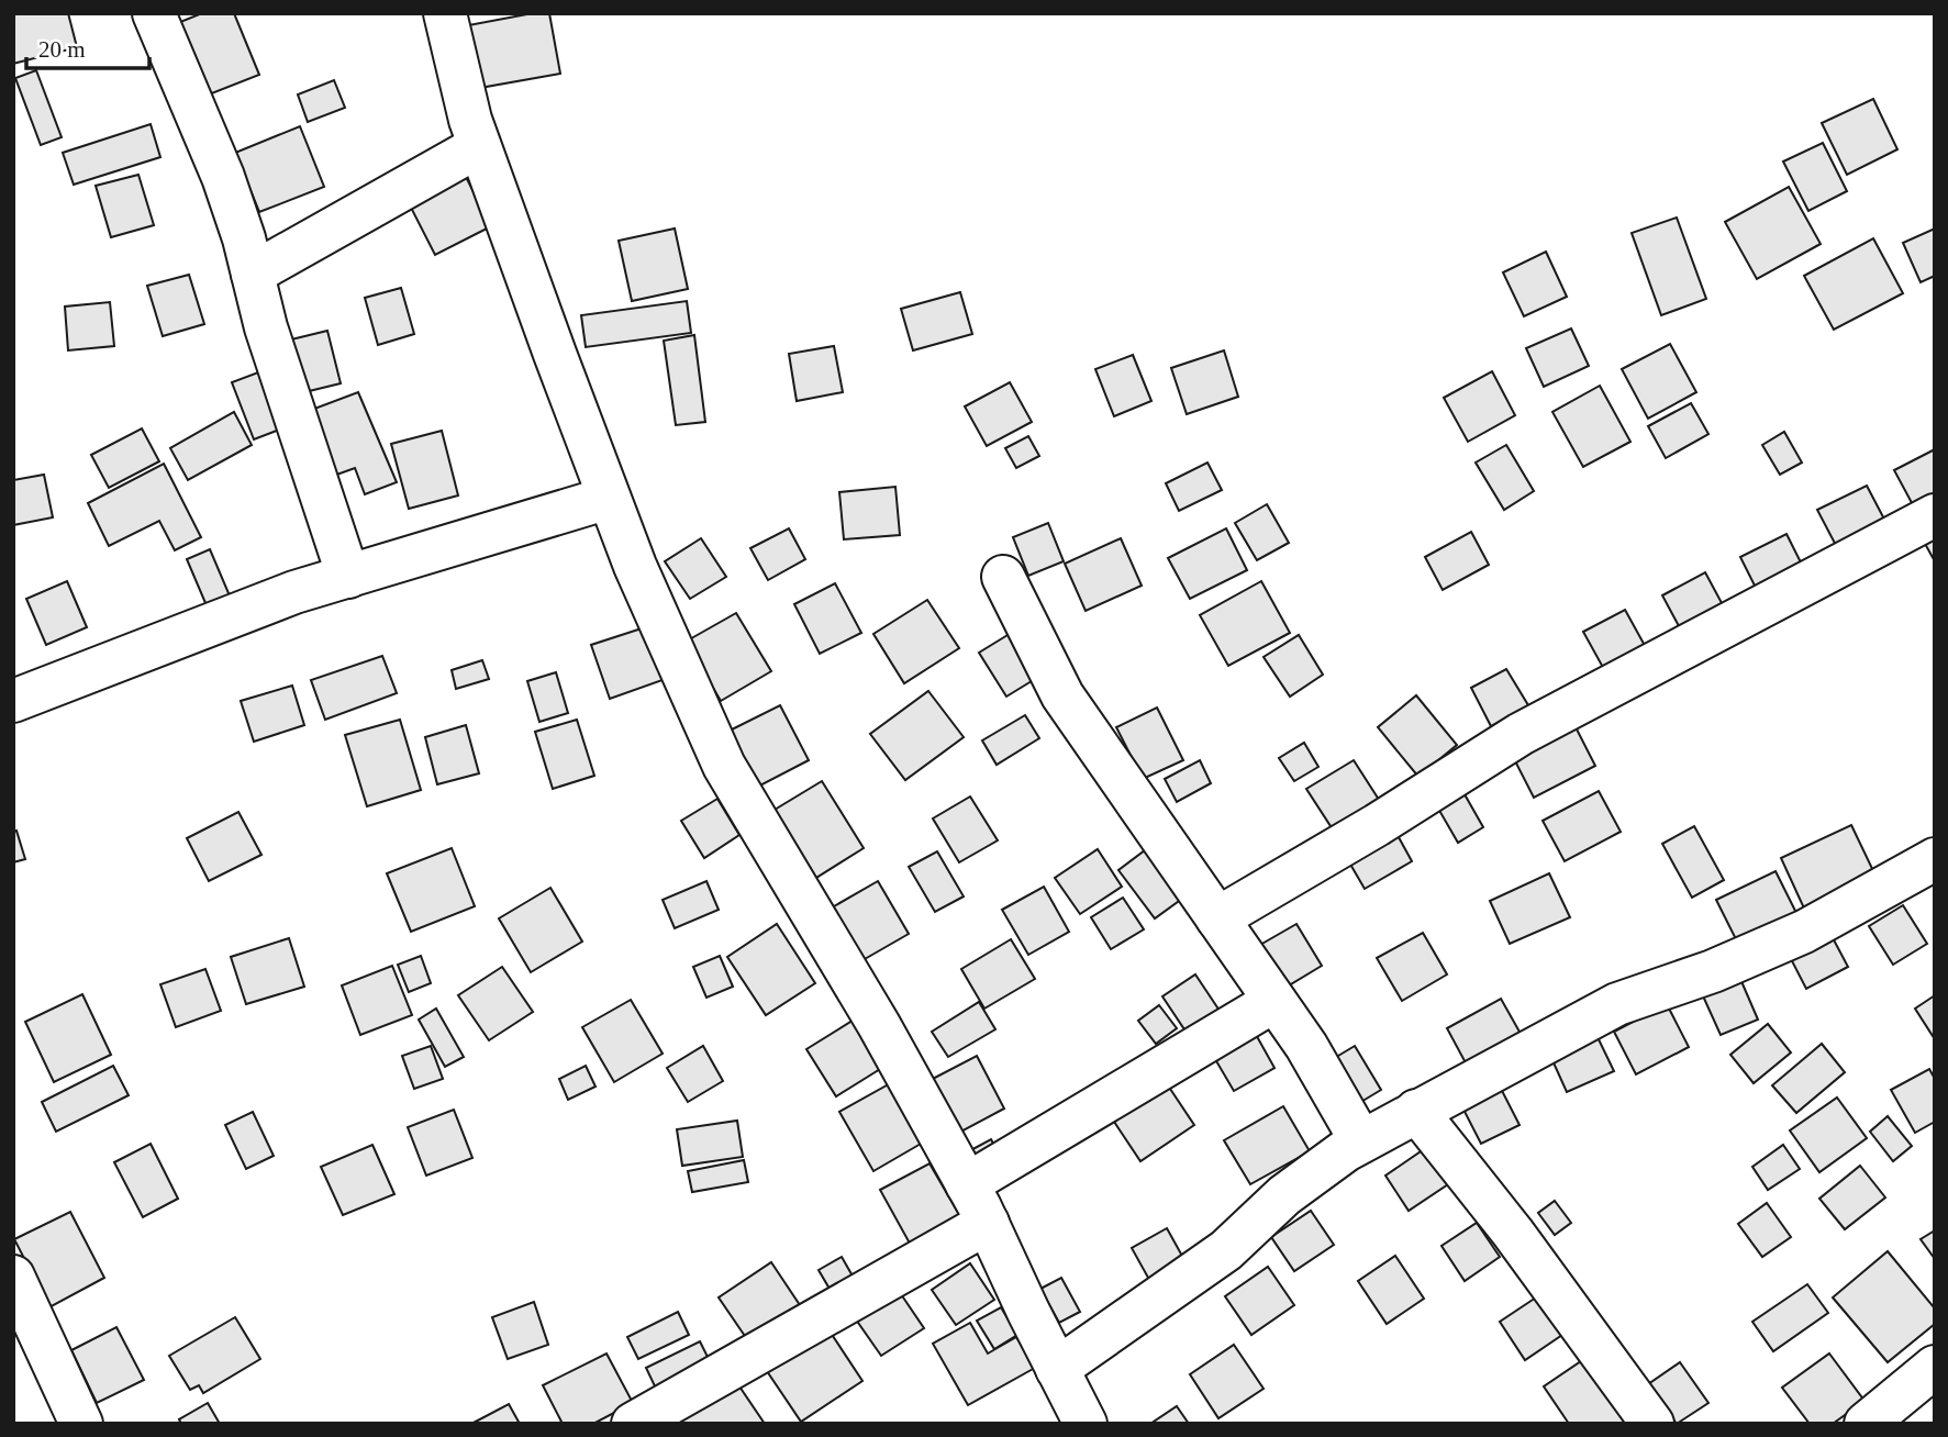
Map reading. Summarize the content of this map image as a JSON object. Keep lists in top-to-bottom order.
{
  "scale_bar": "20 m"
}
